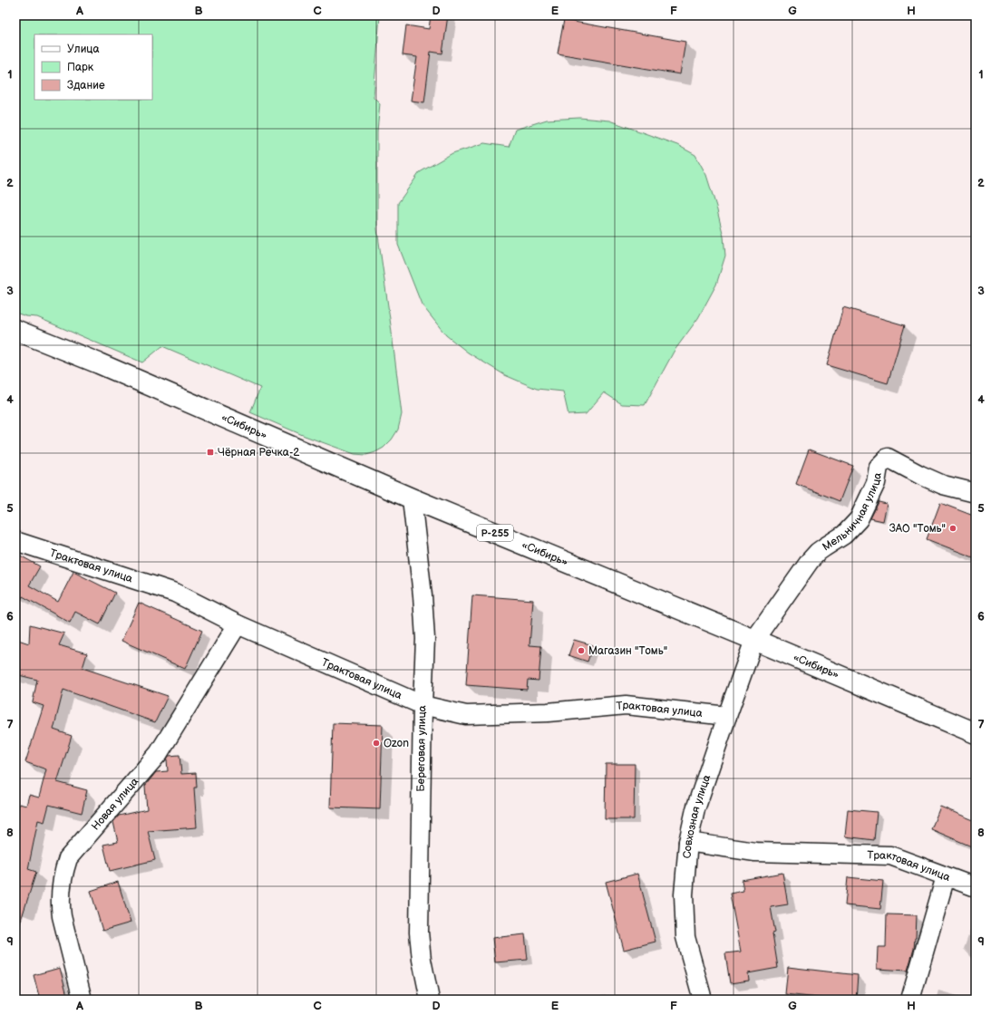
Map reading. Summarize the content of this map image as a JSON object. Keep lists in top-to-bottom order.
{
  "streets": {
    "highway": ["«Сибирь»", "Р-255"],
    "street": [
      "Мельничная улица",
      "Трактовая улица",
      "Береговая улица",
      "Новая улица",
      "Совхозная улица"
    ]
  },
  "crossings": [
    ["«Сибирь»", "Мельничная улица"],
    ["«Сибирь»", "Береговая улица"],
    ["«Сибирь»", "Совхозная улица"],
    ["Мельничная улица", "Совхозная улица"],
    ["Трактовая улица", "Береговая улица"],
    ["Трактовая улица", "Новая улица"],
    ["Трактовая улица", "Совхозная улица"]
  ],
  "places": {
    "transit": ["Чёрная Речка-2"],
    "other": ["ЗАО \"Томь\"", "Магазин \"Томь\"", "Ozon"]
  },
  "legend": ["Улица", "Парк", "Здание"],
  "grid": {
    "columns": [
      "A",
      "B",
      "C",
      "D",
      "E",
      "F",
      "G",
      "H"
    ],
    "rows": [
      "1",
      "2",
      "3",
      "4",
      "5",
      "6",
      "7",
      "8",
      "9"
    ]
  }
}
